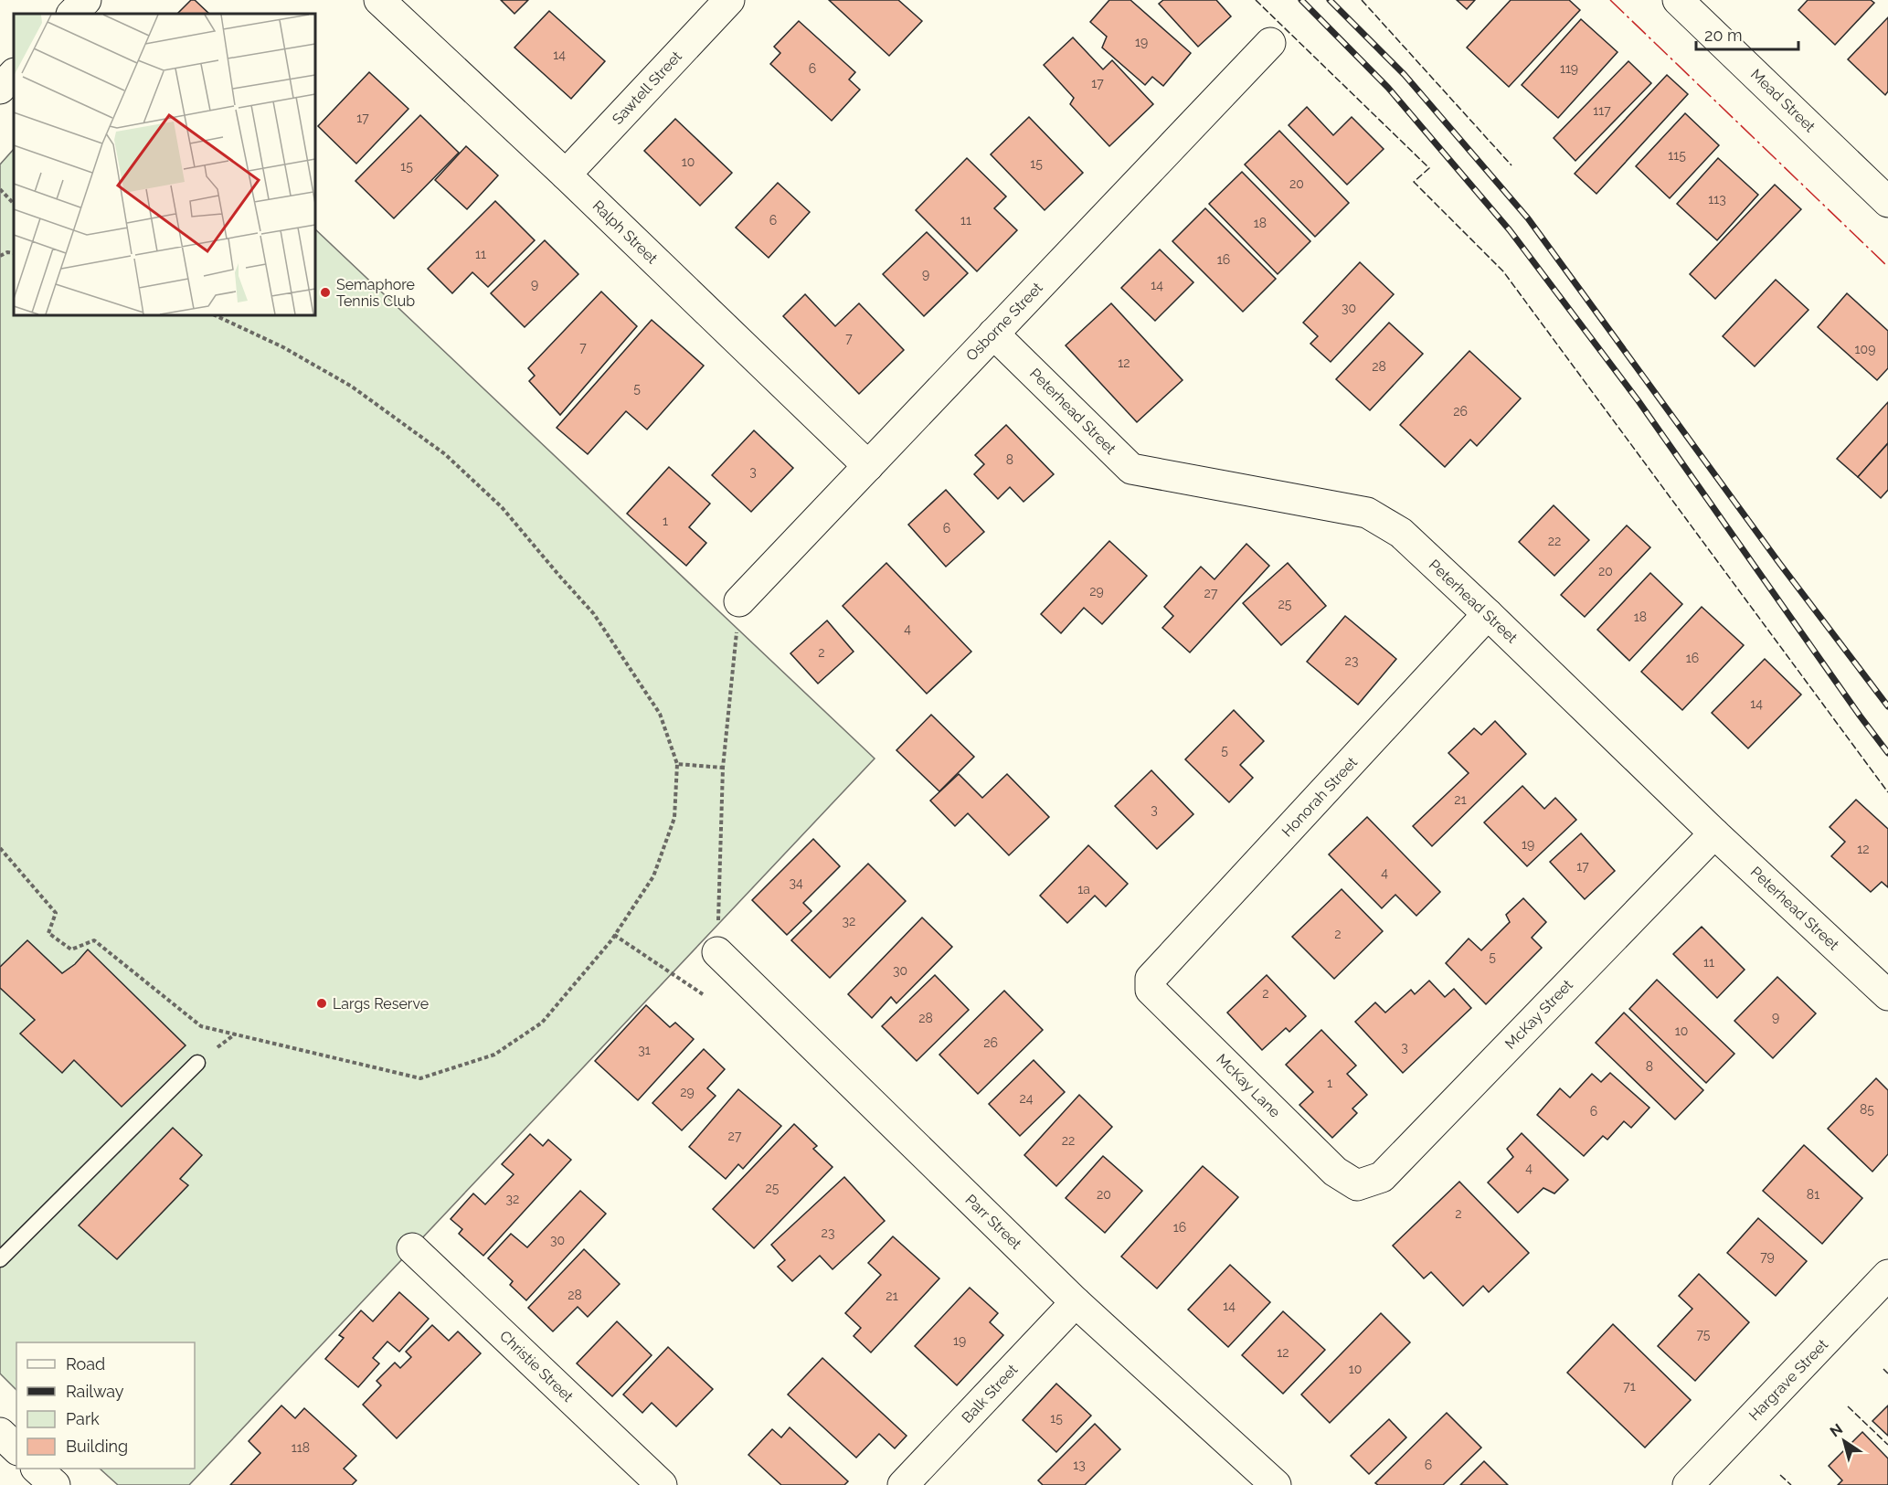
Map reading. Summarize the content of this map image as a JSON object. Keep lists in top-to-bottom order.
{
  "streets": {
    "street": [
      "Sawtell Street",
      "Mead Street",
      "Ralph Street",
      "Osborne Street",
      "Peterhead Street",
      "Honorah Street",
      "McKay Street",
      "McKay Lane",
      "Parr Street",
      "Christie Street",
      "Hargrave Street",
      "Balk Street"
    ]
  },
  "crossings": [
    ["Sawtell Street", "Ralph Street"],
    ["Ralph Street", "Osborne Street"],
    ["Osborne Street", "Peterhead Street"],
    ["Peterhead Street", "Honorah Street"],
    ["Peterhead Street", "McKay Street"],
    ["Honorah Street", "McKay Lane"],
    ["McKay Street", "McKay Lane"],
    ["Parr Street", "Balk Street"]
  ],
  "places": ["Semaphore Tennis Club", "Largs Reserve"],
  "house_numbers": [
    "19",
    "14",
    "6",
    "119",
    "17",
    "117",
    "17",
    "115",
    "10",
    "15",
    "15",
    "20",
    "113",
    "6",
    "11",
    "18",
    "11",
    "16",
    "9",
    "9",
    "14",
    "30",
    "7",
    "7",
    "109",
    "12",
    "28",
    "5",
    "26",
    "8",
    "3",
    "1",
    "6",
    "22",
    "20",
    "29",
    "27",
    "25",
    "18",
    "4",
    "2",
    "16",
    "23",
    "14",
    "5",
    "21",
    "3",
    "19",
    "12",
    "17",
    "4",
    "34",
    "1a",
    "32",
    "2",
    "5",
    "11",
    "30",
    "2",
    "9",
    "28",
    "10",
    "26",
    "3",
    "31",
    "8",
    "1",
    "29",
    "24",
    "85",
    "6",
    "27",
    "22",
    "4",
    "25",
    "20",
    "81",
    "32",
    "2",
    "16",
    "23",
    "30",
    "79",
    "28",
    "21",
    "14",
    "75",
    "19",
    "12",
    "10",
    "71",
    "15",
    "118",
    "13",
    "6"
  ],
  "legend": [
    "Road",
    "Railway",
    "Park",
    "Building"
  ],
  "scale_bar": "20 m",
  "north": "top left"
}
